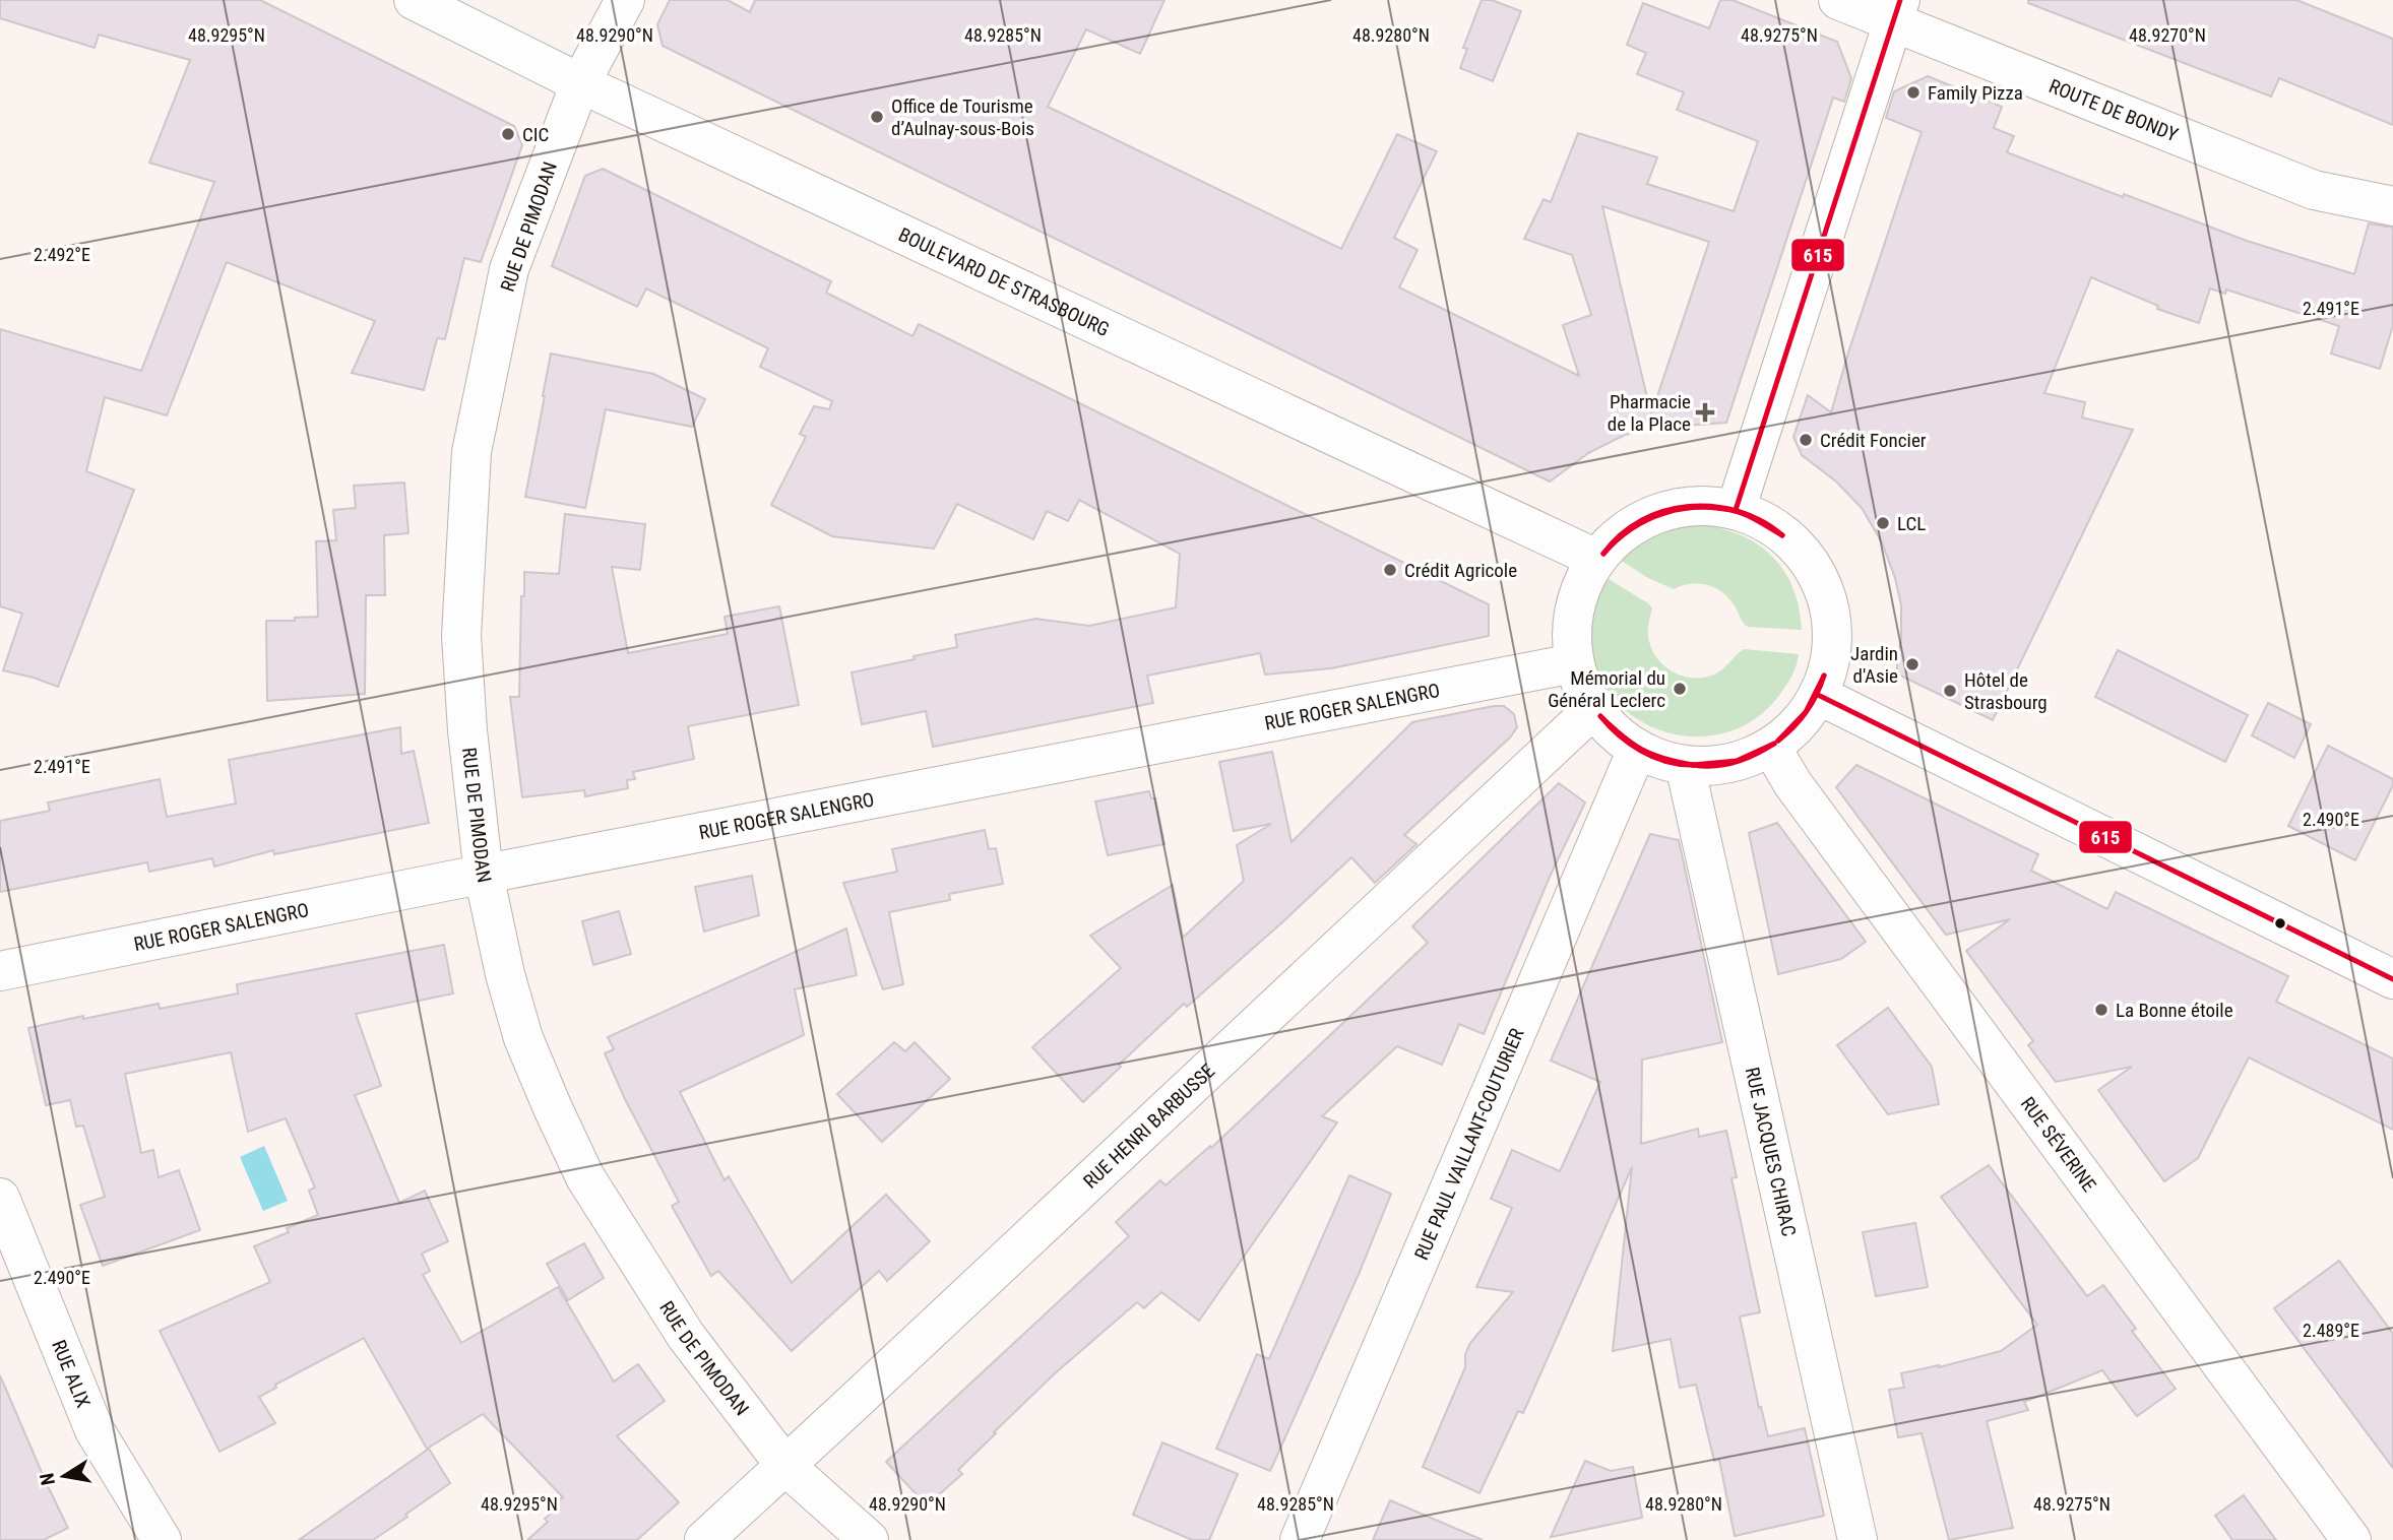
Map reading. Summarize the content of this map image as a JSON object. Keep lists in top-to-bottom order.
{
  "streets": {
    "street": [
      "ROUTE DE BONDY",
      "RUE DE PIMODAN",
      "BOULEVARD DE STRASBOURG",
      "RUE ROGER SALENGRO",
      "RUE HENRI BARBUSSE",
      "RUE SÉVERINE",
      "RUE PAUL VAILLANT-COUTURIER",
      "RUE JACQUES CHIRAC",
      "RUE ALIX"
    ]
  },
  "crossings": [
    ["RUE DE PIMODAN", "BOULEVARD DE STRASBOURG"],
    ["RUE DE PIMODAN", "RUE ROGER SALENGRO"],
    ["RUE DE PIMODAN", "RUE HENRI BARBUSSE"]
  ],
  "places": {
    "other": [
      "Family Pizza",
      "Office de Tourisme d’Aulnay-sous-Bois",
      "CIC",
      "Crédit Foncier",
      "LCL",
      "Crédit Agricole",
      "Jardin d'Asie",
      "Mémorial du Général Leclerc",
      "Hôtel de Strasbourg",
      "La Bonne étoile"
    ],
    "health": ["Pharmacie de la Place"]
  },
  "lines": ["transit line 615"],
  "north": "left",
  "coordinates": [
    "48.9295°N",
    "48.9290°N",
    "48.9285°N",
    "48.9280°N",
    "48.9275°N",
    "48.9270°N",
    "2.492°E",
    "2.491°E",
    "2.490°E",
    "2.489°E"
  ]
}
